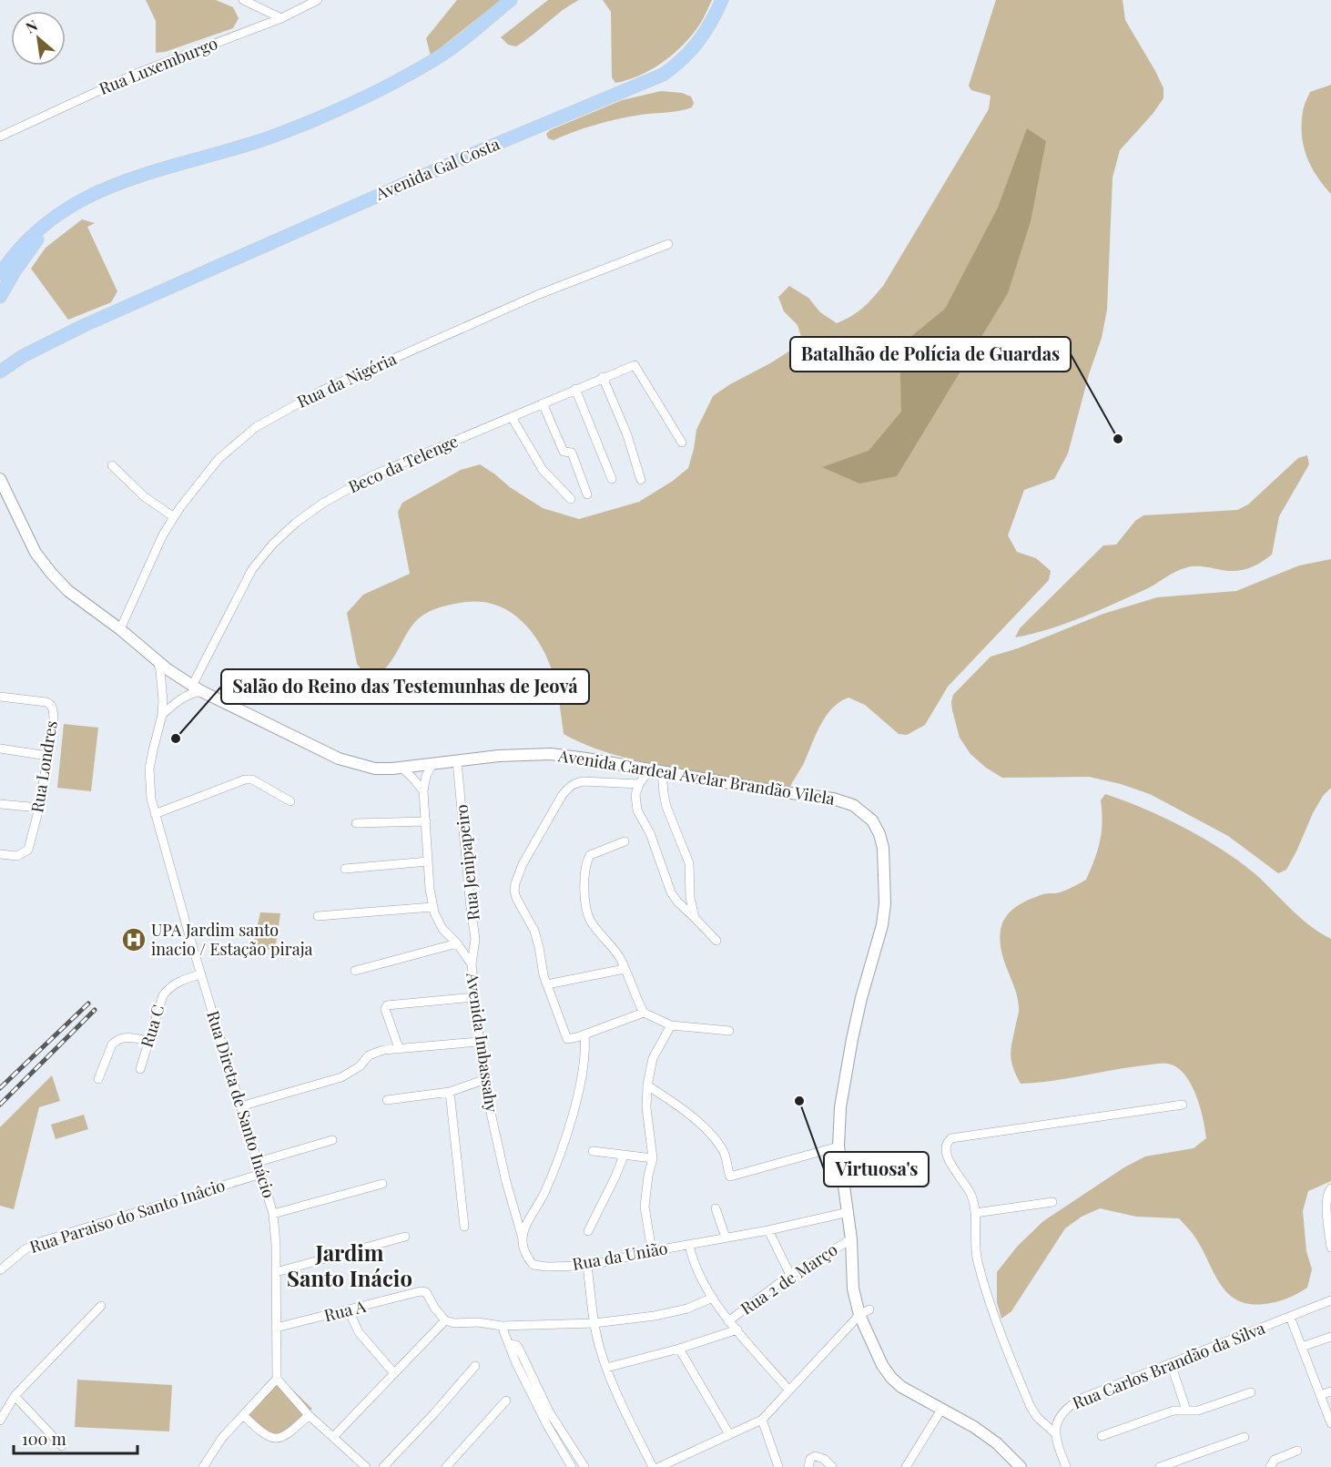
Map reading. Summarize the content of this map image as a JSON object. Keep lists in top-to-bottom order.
{
  "streets": {
    "main road": ["Avenida Gal Costa", "Avenida Cardeal Avelar Brandão Vilela"],
    "street": [
      "Rua Luxemburgo",
      "Rua da Nigéria",
      "Beco da Telenge",
      "Rua Londres",
      "Rua Jenipapeiro",
      "Rua C",
      "Avenida Imbassahy",
      "Rua Direta de Santo Inácio",
      "Rua Paraiso do Santo Inâcio",
      "Rua da União",
      "Rua 2 de Março",
      "Rua A",
      "Rua Carlos Brandão da Silva"
    ]
  },
  "crossings": [
    ["Rua da Nigéria", "Avenida Cardeal Avelar Brandão Vilela"],
    ["Beco da Telenge", "Avenida Cardeal Avelar Brandão Vilela"],
    ["Avenida Cardeal Avelar Brandão Vilela", "Rua Jenipapeiro"],
    ["Avenida Cardeal Avelar Brandão Vilela", "Avenida Imbassahy"],
    ["Avenida Cardeal Avelar Brandão Vilela", "Rua Direta de Santo Inácio"],
    ["Avenida Cardeal Avelar Brandão Vilela", "Rua da União"],
    ["Avenida Cardeal Avelar Brandão Vilela", "Rua 2 de Março"],
    ["Rua Jenipapeiro", "Avenida Imbassahy"],
    ["Rua C", "Rua Direta de Santo Inácio"],
    ["Avenida Imbassahy", "Rua da União"],
    ["Rua Direta de Santo Inácio", "Rua Paraiso do Santo Inâcio"],
    ["Rua Direta de Santo Inácio", "Rua A"]
  ],
  "districts": ["Jardim Santo Inácio"],
  "places": {
    "other": ["Batalhão de Polícia de Guardas", "Salão do Reino das Testemunhas de Jeová", "Virtuosa's"],
    "hospital": ["UPA Jardim santo inacio / Estação piraja"]
  },
  "scale_bar": "100 m",
  "north": "top left"
}
